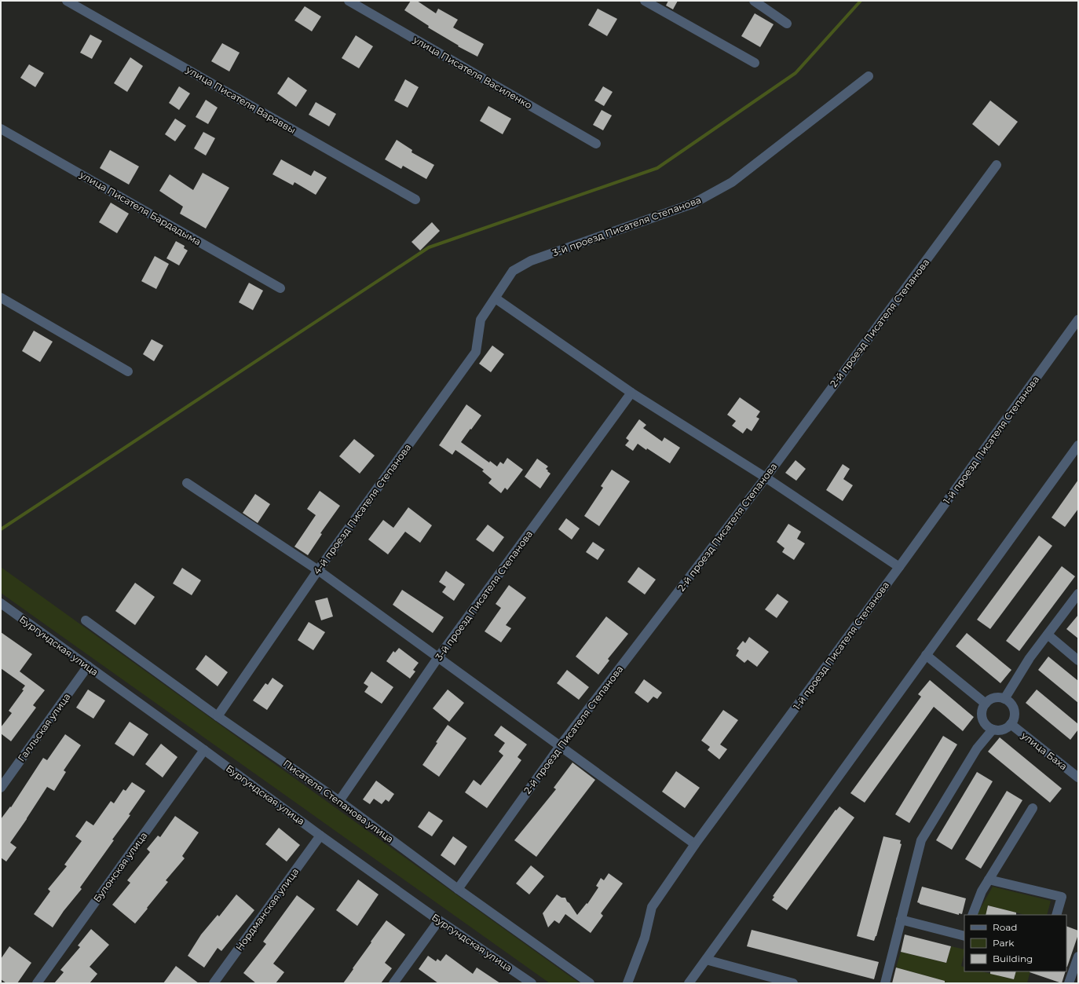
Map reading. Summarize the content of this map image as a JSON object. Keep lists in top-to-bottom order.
{
  "streets": {
    "street": [
      "улица Писателя Василенко",
      "улица Писателя Вараввы",
      "улица Писателя Бардадыма",
      "3-й проезд Писателя Степанова",
      "2-й проезд Писателя Степанова",
      "1-й проезд Писателя Степанова",
      "4-й проезд Писателя Степанова",
      "Бургундская улица",
      "Галльская улица",
      "улица Баха",
      "Писателя Степанова улица",
      "Булонская улица",
      "Нордманская улица"
    ]
  },
  "crossings": [
    ["3-й проезд Писателя Степанова", "4-й проезд Писателя Степанова"],
    ["3-й проезд Писателя Степанова", "Писателя Степанова улица"],
    ["2-й проезд Писателя Степанова", "Писателя Степанова улица"],
    ["4-й проезд Писателя Степанова", "Писателя Степанова улица"],
    ["Бургундская улица", "Галльская улица"],
    ["Бургундская улица", "Булонская улица"],
    ["Бургундская улица", "Нордманская улица"]
  ],
  "legend": ["Road", "Park", "Building"]
}
